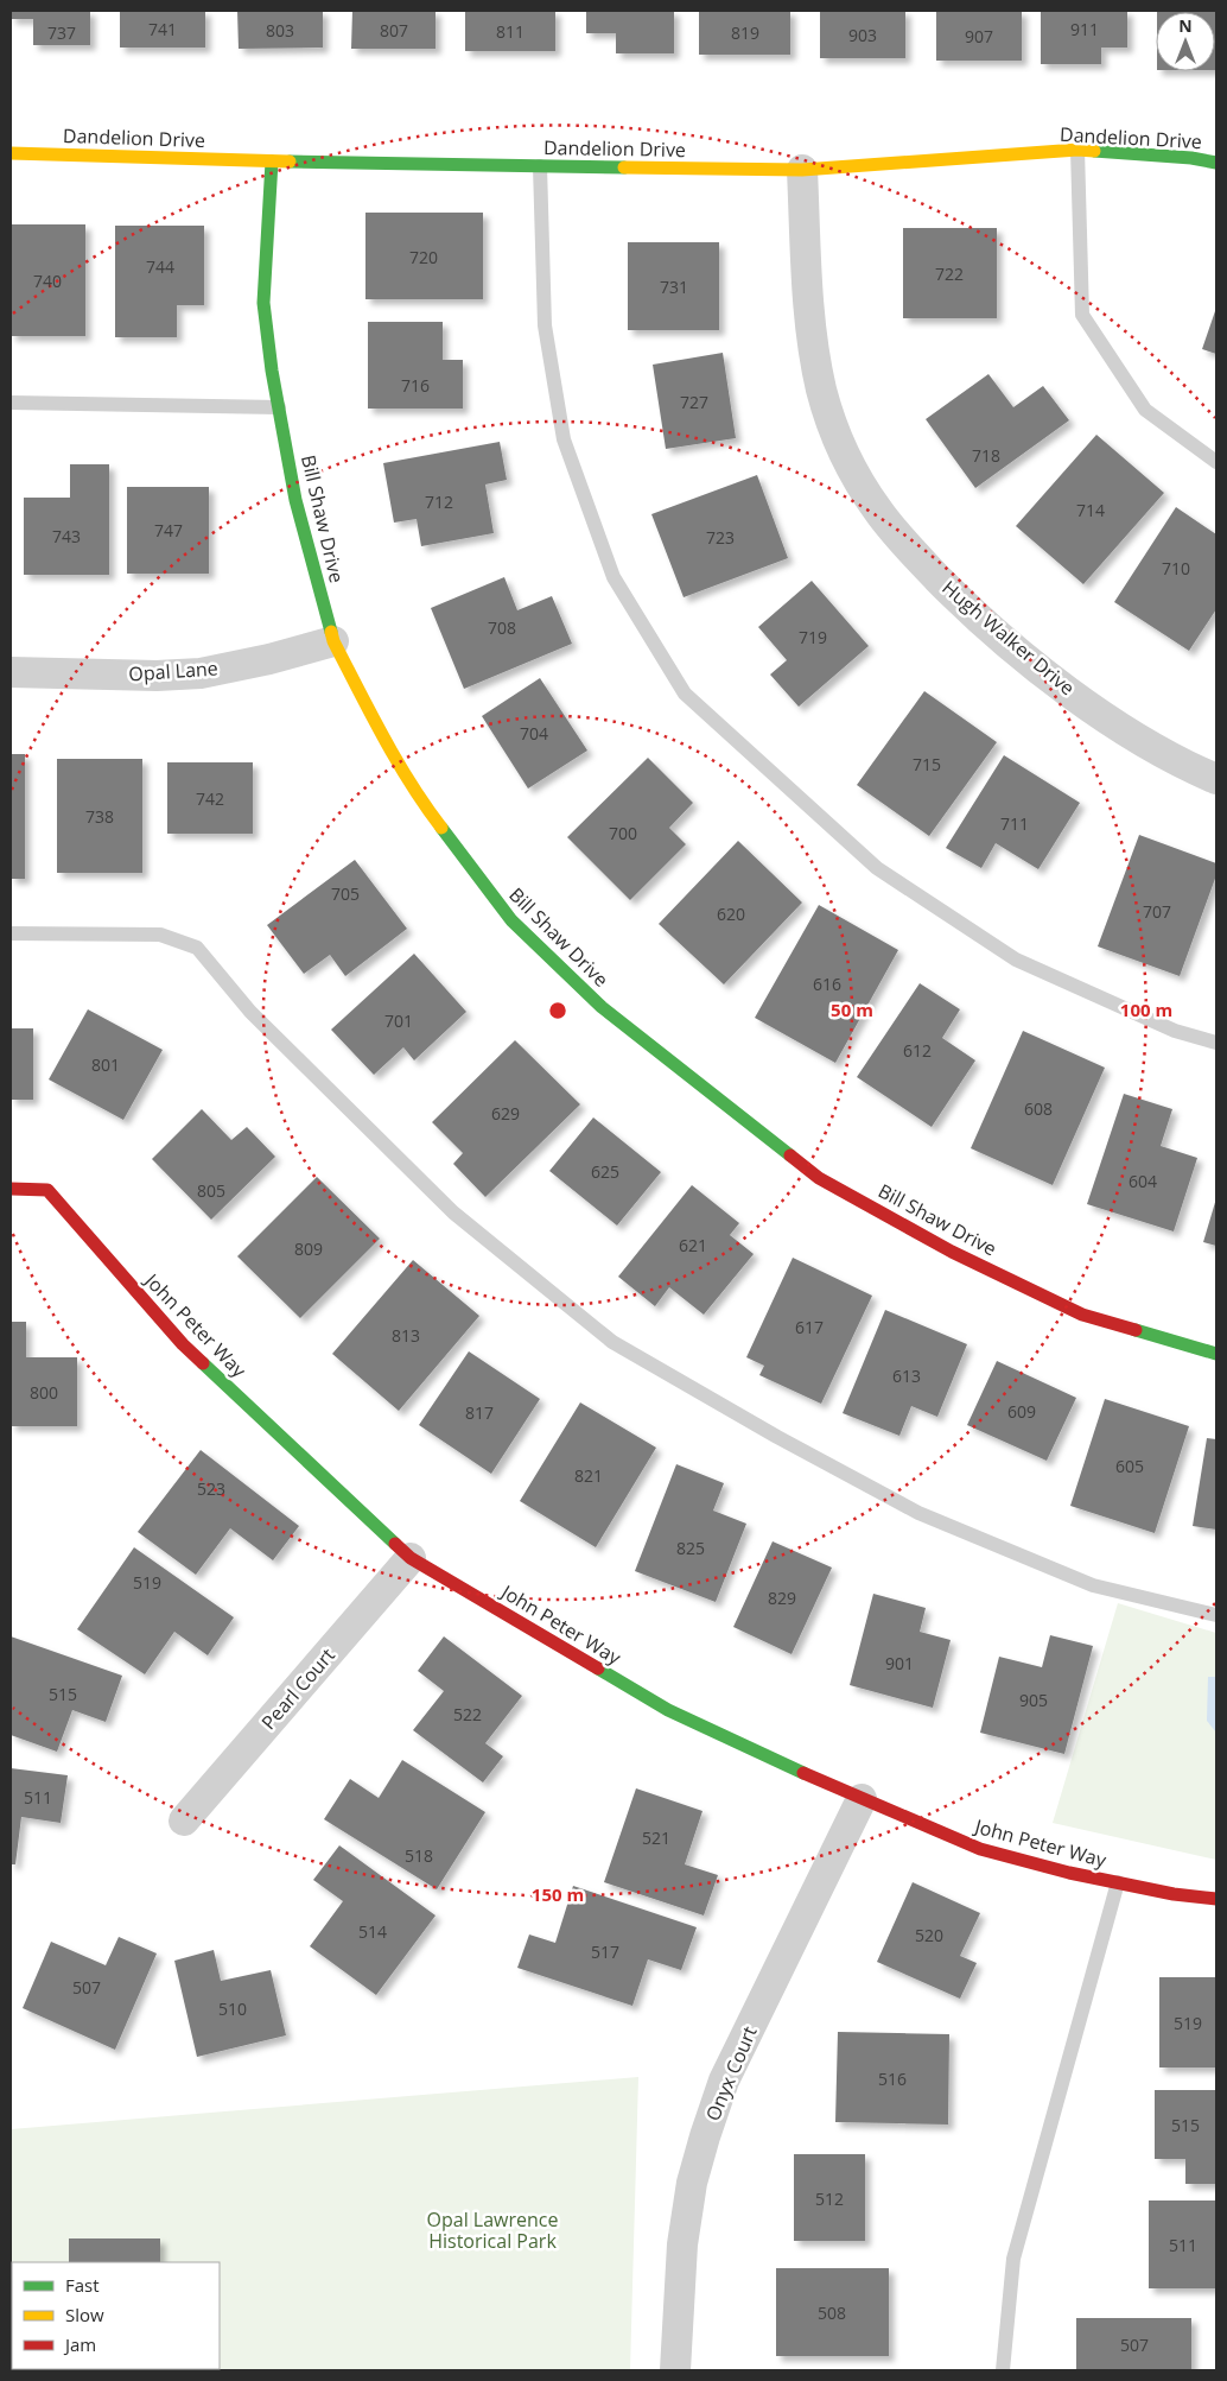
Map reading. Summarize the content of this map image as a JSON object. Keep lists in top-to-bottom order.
{
  "streets": {
    "street": [
      "Dandelion Drive",
      "Bill Shaw Drive",
      "Hugh Walker Drive",
      "Opal Lane",
      "John Peter Way",
      "Pearl Court",
      "Onyx Court"
    ]
  },
  "crossings": [
    ["Dandelion Drive", "Bill Shaw Drive"],
    ["Dandelion Drive", "Hugh Walker Drive"],
    ["Bill Shaw Drive", "Opal Lane"],
    ["John Peter Way", "Pearl Court"],
    ["John Peter Way", "Onyx Court"]
  ],
  "parks": ["Opal Lawrence Historical Park"],
  "house_numbers": [
    "741",
    "911",
    "803",
    "807",
    "811",
    "737",
    "819",
    "903",
    "907",
    "720",
    "744",
    "722",
    "740",
    "731",
    "716",
    "727",
    "718",
    "712",
    "714",
    "747",
    "743",
    "723",
    "710",
    "708",
    "719",
    "704",
    "715",
    "742",
    "738",
    "711",
    "700",
    "705",
    "707",
    "620",
    "616",
    "701",
    "612",
    "801",
    "608",
    "629",
    "625",
    "604",
    "805",
    "621",
    "809",
    "617",
    "813",
    "613",
    "800",
    "609",
    "817",
    "605",
    "821",
    "523",
    "825",
    "519",
    "829",
    "901",
    "515",
    "905",
    "522",
    "511",
    "521",
    "518",
    "514",
    "520",
    "517",
    "507",
    "510",
    "519",
    "516",
    "515",
    "512",
    "511",
    "508",
    "507"
  ],
  "legend": ["Fast", "Slow", "Jam"],
  "north": "top",
  "rings": ["50 m", "100 m", "150 m"]
}
